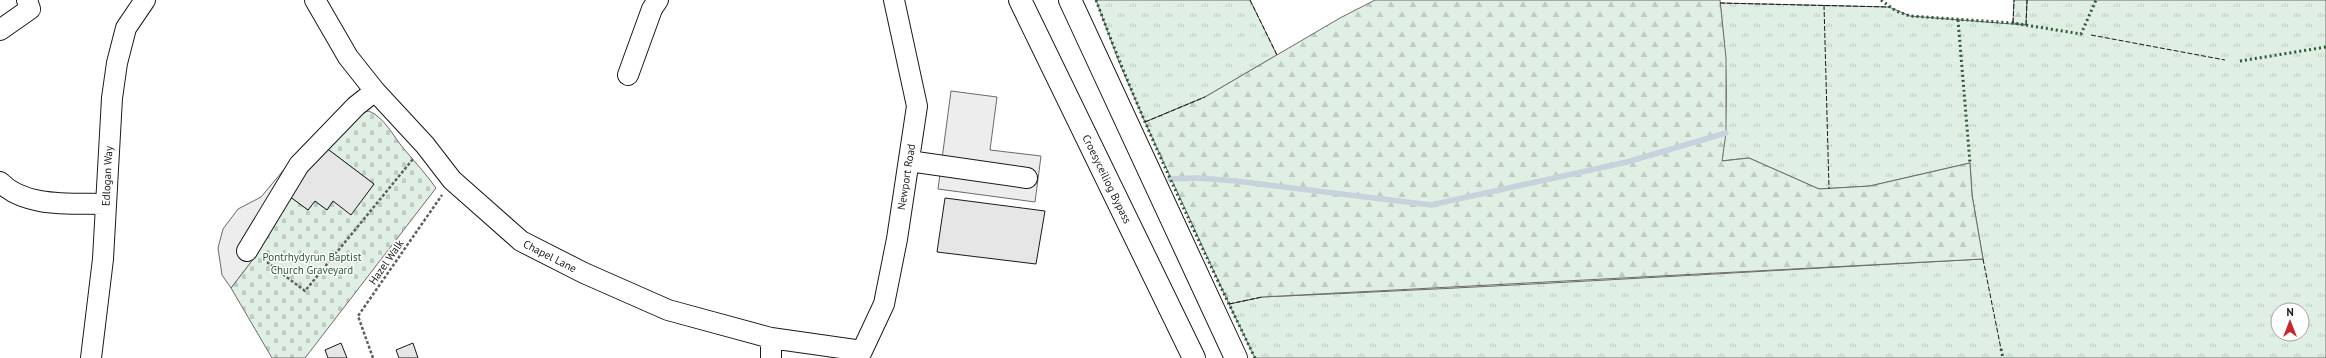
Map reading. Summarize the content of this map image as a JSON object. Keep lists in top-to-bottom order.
{
  "streets": {
    "highway": ["Croesyceiliog Bypass"],
    "street": ["Edlogan Way", "Newport Road", "Chapel Lane"],
    "path": ["Hazel Walk"]
  },
  "crossings": [
    ["Newport Road", "Chapel Lane"],
    ["Chapel Lane", "Hazel Walk"]
  ],
  "parks": ["Pontrhydyrun Baptist Church Graveyard"],
  "north": "top"
}
